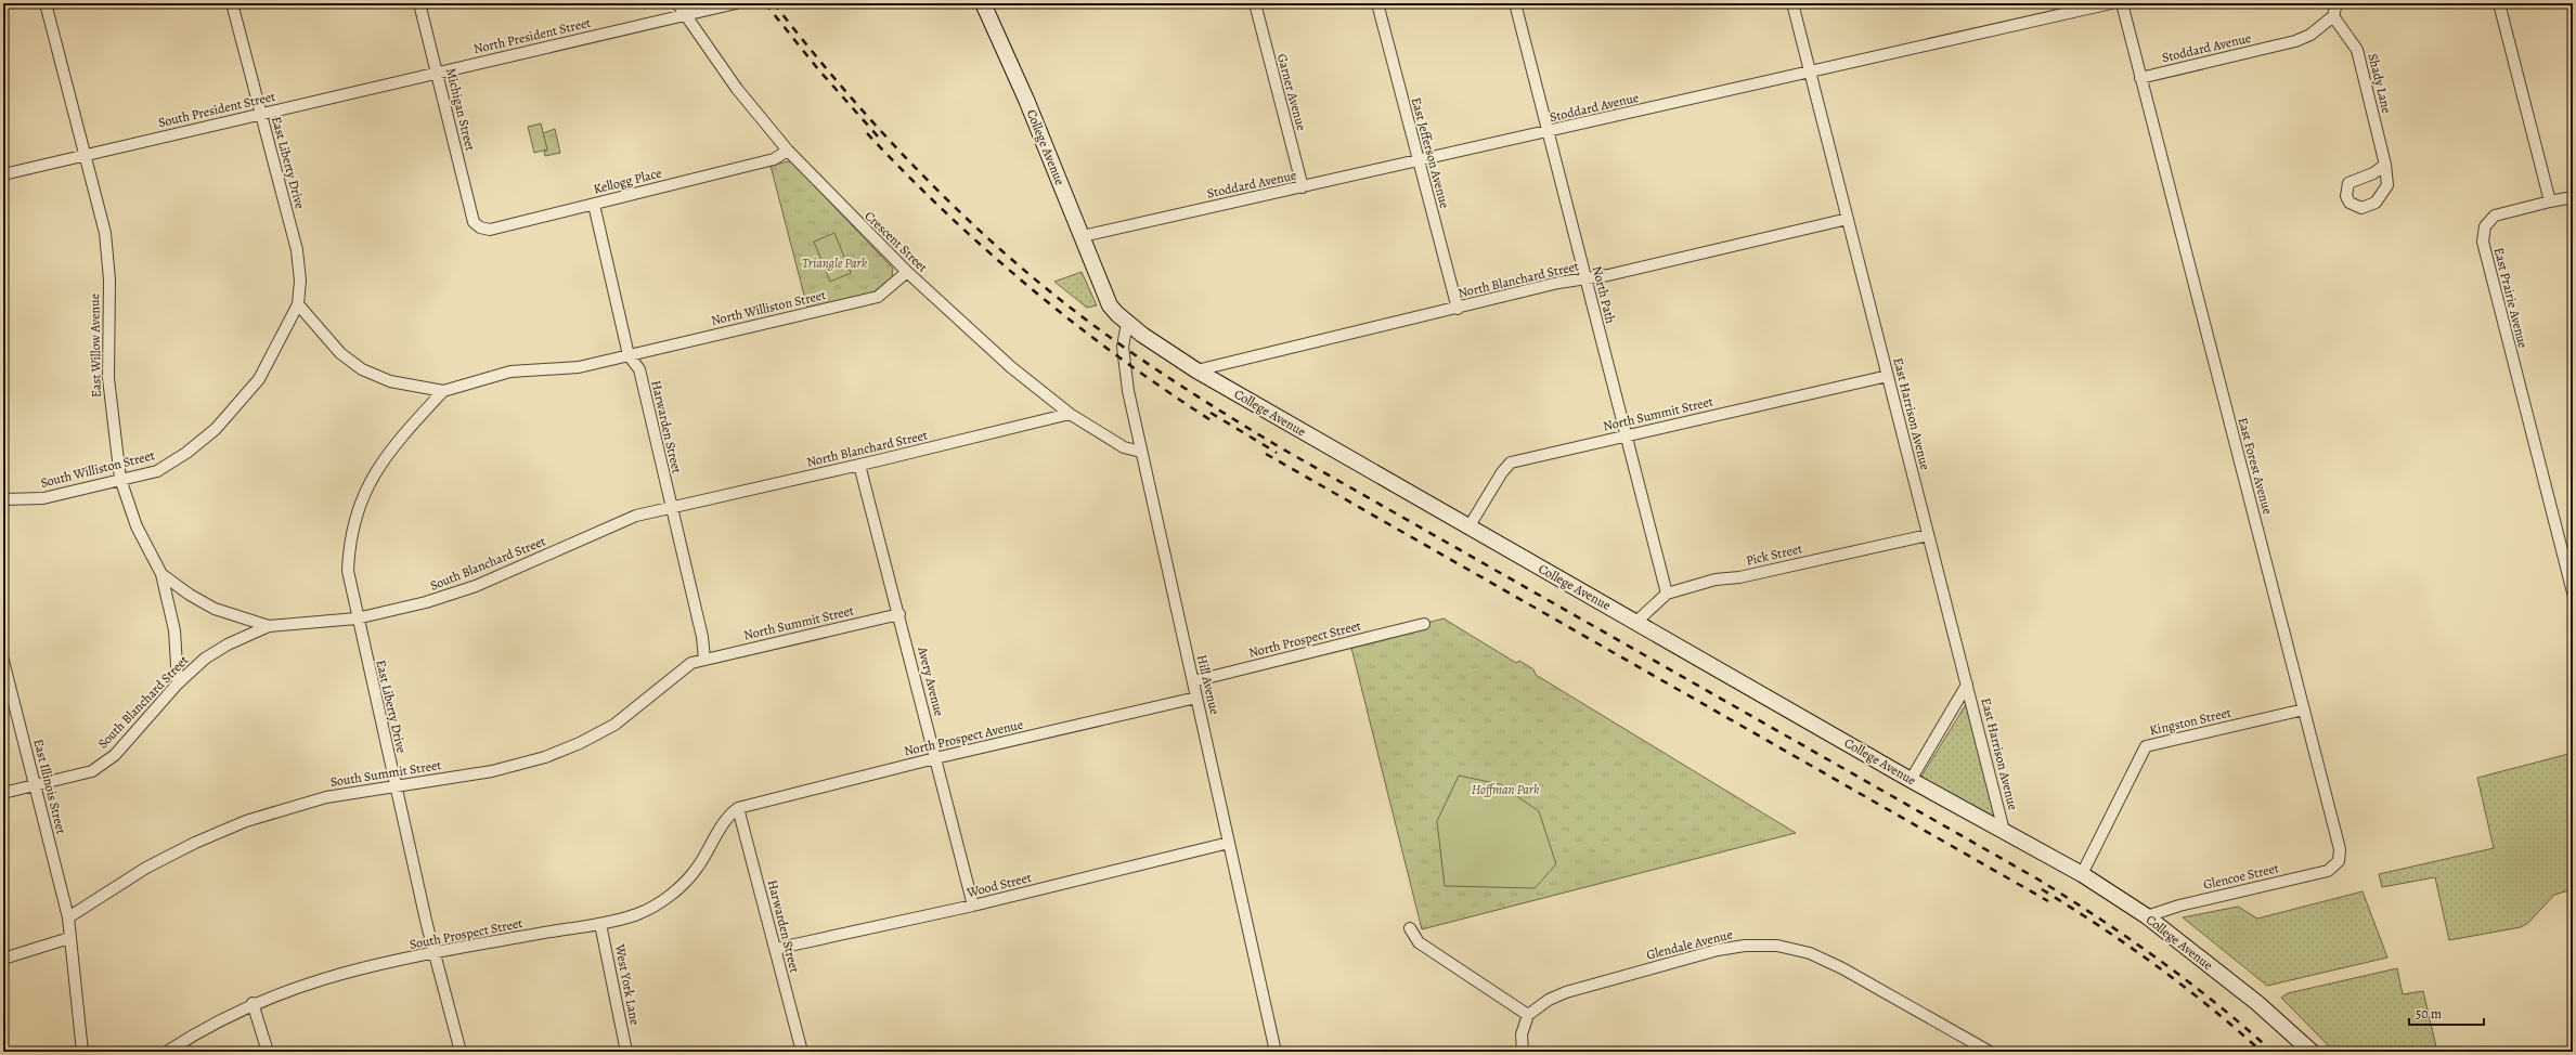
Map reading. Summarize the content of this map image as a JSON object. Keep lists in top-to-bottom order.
{
  "streets": {
    "street": [
      "North President Street",
      "Stoddard Avenue",
      "Shady Lane",
      "Garner Avenue",
      "South President Street",
      "Michigan Street",
      "College Avenue",
      "East Jefferson Avenue",
      "East Liberty Drive",
      "Kellogg Place",
      "Crescent Street",
      "North Blanchard Street",
      "North Path",
      "East Prairie Avenue",
      "North Williston Street",
      "East Willow Avenue",
      "North Summit Street",
      "East Harrison Avenue",
      "Harwarden Street",
      "East Forest Avenue",
      "South Williston Street",
      "Pick Street",
      "South Blanchard Street",
      "North Prospect Street",
      "Avery Avenue",
      "Hill Avenue",
      "Kingston Street",
      "North Prospect Avenue",
      "South Summit Street",
      "East Illinois Street",
      "Glencoe Street",
      "Wood Street",
      "South Prospect Street",
      "Glendale Avenue",
      "West York Lane"
    ]
  },
  "crossings": [
    ["North President Street", "South President Street"],
    ["North President Street", "Michigan Street"],
    ["North President Street", "Crescent Street"],
    ["Stoddard Avenue", "Shady Lane"],
    ["Stoddard Avenue", "Garner Avenue"],
    ["Stoddard Avenue", "College Avenue"],
    ["Stoddard Avenue", "East Jefferson Avenue"],
    ["Stoddard Avenue", "North Path"],
    ["Stoddard Avenue", "East Harrison Avenue"],
    ["Stoddard Avenue", "East Forest Avenue"],
    ["South President Street", "Michigan Street"],
    ["South President Street", "East Liberty Drive"],
    ["South President Street", "East Willow Avenue"],
    ["Michigan Street", "Kellogg Place"],
    ["College Avenue", "North Blanchard Street"],
    ["College Avenue", "North Summit Street"],
    ["College Avenue", "East Harrison Avenue"],
    ["College Avenue", "Pick Street"],
    ["College Avenue", "Hill Avenue"],
    ["College Avenue", "Kingston Street"],
    ["College Avenue", "Glencoe Street"],
    ["East Jefferson Avenue", "North Blanchard Street"],
    ["East Liberty Drive", "South Williston Street"],
    ["East Liberty Drive", "South Blanchard Street"],
    ["East Liberty Drive", "South Summit Street"],
    ["East Liberty Drive", "South Prospect Street"],
    ["Kellogg Place", "Crescent Street"],
    ["Kellogg Place", "Harwarden Street"],
    ["Crescent Street", "North Blanchard Street"],
    ["Crescent Street", "North Williston Street"],
    ["Crescent Street", "Hill Avenue"],
    ["North Blanchard Street", "North Path"],
    ["North Blanchard Street", "East Harrison Avenue"],
    ["North Blanchard Street", "Harwarden Street"],
    ["North Blanchard Street", "South Blanchard Street"],
    ["North Blanchard Street", "Avery Avenue"],
    ["North Path", "North Summit Street"],
    ["North Path", "Pick Street"],
    ["North Williston Street", "Harwarden Street"],
    ["East Willow Avenue", "South Williston Street"],
    ["East Willow Avenue", "South Blanchard Street"],
    ["North Summit Street", "East Harrison Avenue"],
    ["North Summit Street", "Harwarden Street"],
    ["North Summit Street", "Avery Avenue"],
    ["North Summit Street", "South Summit Street"],
    ["East Harrison Avenue", "Pick Street"],
    ["Harwarden Street", "South Blanchard Street"],
    ["Harwarden Street", "North Prospect Avenue"],
    ["Harwarden Street", "South Summit Street"],
    ["Harwarden Street", "Wood Street"],
    ["Harwarden Street", "South Prospect Street"],
    ["East Forest Avenue", "Kingston Street"],
    ["East Forest Avenue", "Glencoe Street"],
    ["South Blanchard Street", "East Illinois Street"],
    ["North Prospect Street", "Hill Avenue"],
    ["Avery Avenue", "North Prospect Avenue"],
    ["Avery Avenue", "Wood Street"],
    ["Hill Avenue", "North Prospect Avenue"],
    ["Hill Avenue", "Wood Street"],
    ["North Prospect Avenue", "South Prospect Street"],
    ["South Summit Street", "East Illinois Street"],
    ["South Prospect Street", "West York Lane"]
  ],
  "parks": ["Triangle Park", "Hoffman Park"],
  "scale_bar": "50 m"
}
